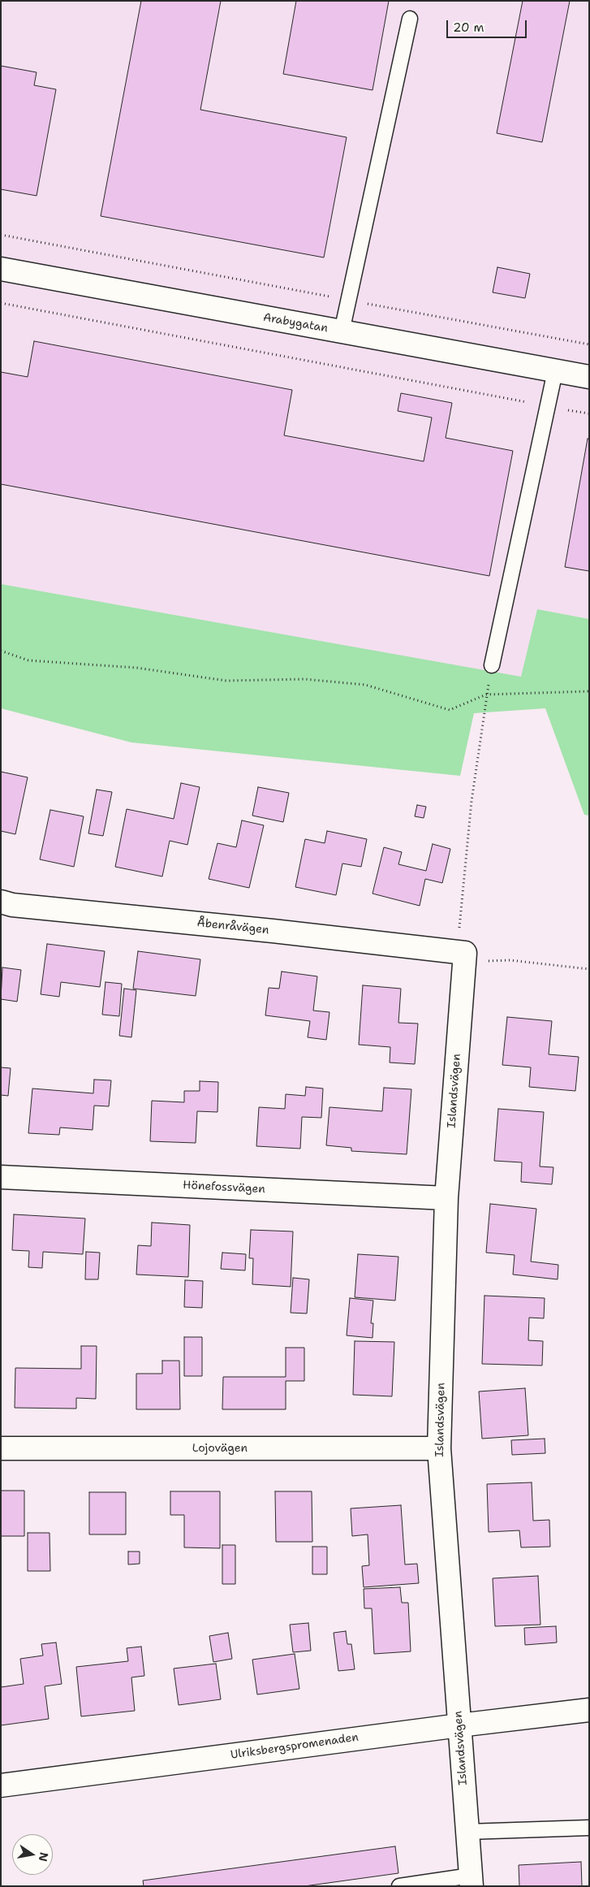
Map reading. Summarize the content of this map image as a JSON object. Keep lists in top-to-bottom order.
{
  "streets": {
    "street": [
      "Arabygatan",
      "Åbenråvägen",
      "Islandsvägen",
      "Hönefossvägen",
      "Lojovägen",
      "Ulriksbergspromenaden"
    ]
  },
  "crossings": [
    ["Åbenråvägen", "Islandsvägen"],
    ["Islandsvägen", "Hönefossvägen"],
    ["Islandsvägen", "Lojovägen"],
    ["Islandsvägen", "Ulriksbergspromenaden"]
  ],
  "scale_bar": "20 m",
  "north": "right"
}
